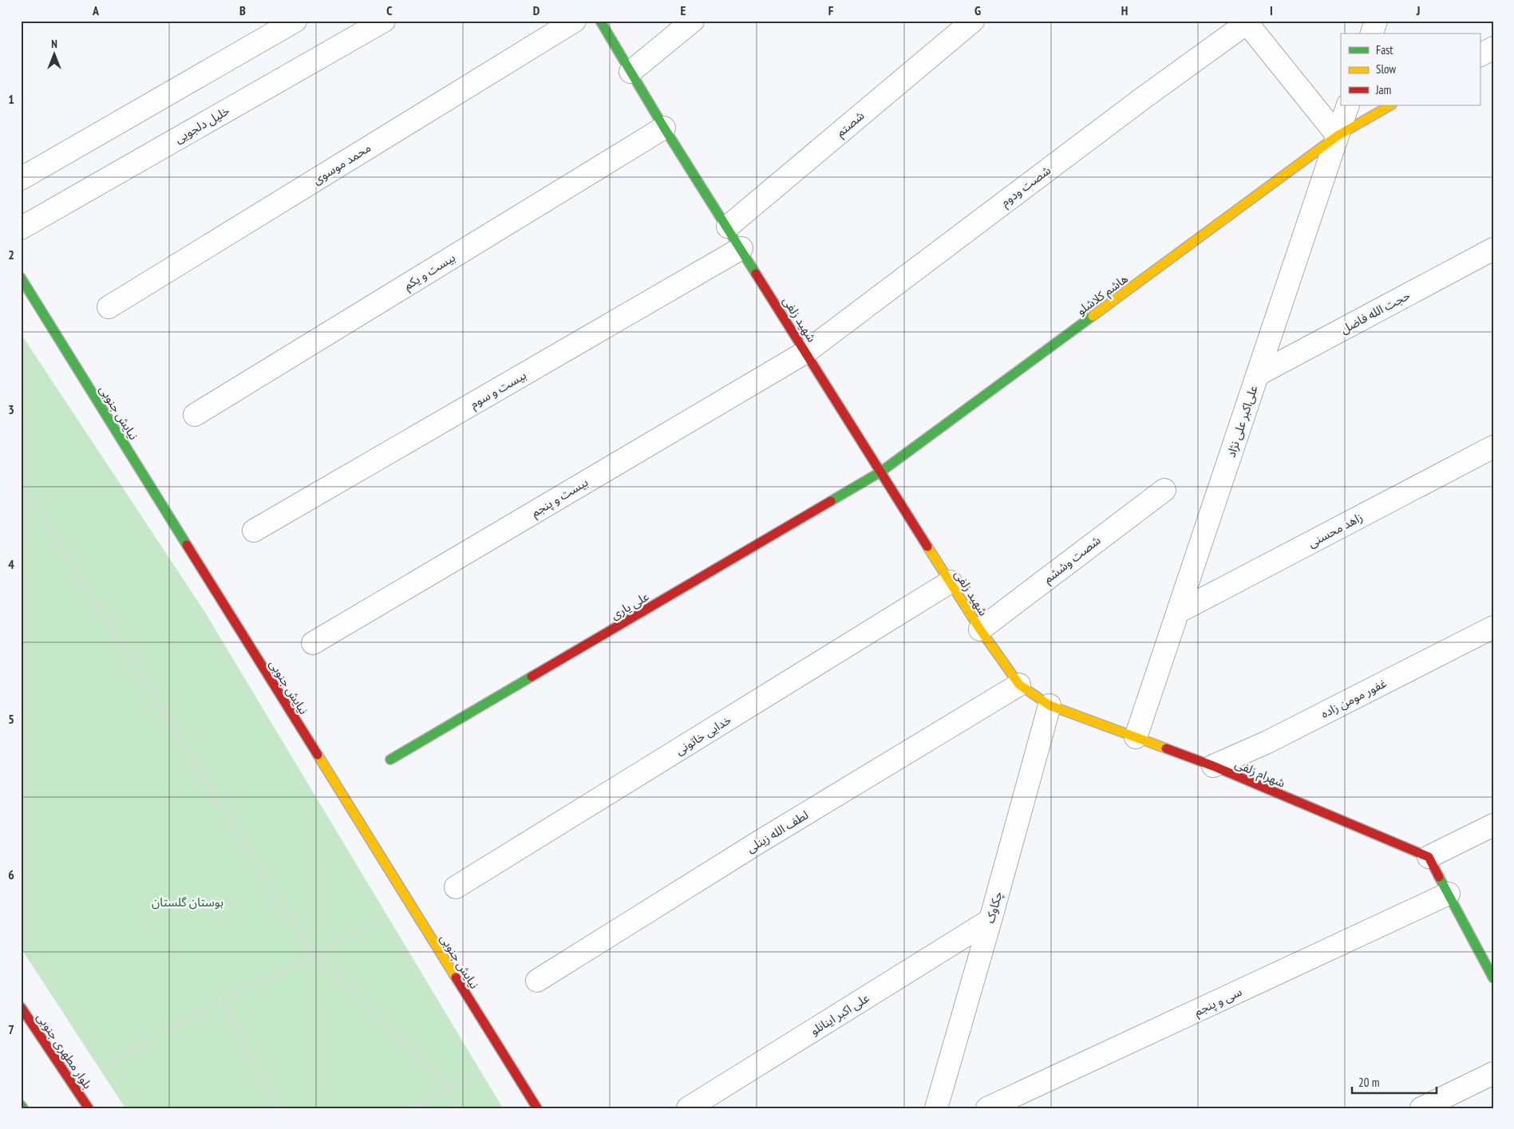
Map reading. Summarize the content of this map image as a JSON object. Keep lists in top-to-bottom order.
{
  "streets": {
    "street": [
      "شصتم",
      "خلیل دلجویی",
      "محمد موسوی",
      "شصت ودوم",
      "بیست و یکم",
      "هاشم کلاشلو",
      "حجت الله فاضل",
      "شهید زلفی",
      "بیست و سوم",
      "نیایش جنوبی",
      "علی‌اکبر علی نژاد",
      "بیست و پنجم",
      "زاهد محسنی",
      "شصت وششم",
      "علی یاری",
      "غفور مومن زاده",
      "خدایی خاتونی",
      "شهرام زلفی",
      "لطف الله زینلی",
      "چکاوک",
      "سی و پنجم",
      "علی اکبر اینانلو",
      "بلوار مطهری جنوبی"
    ]
  },
  "crossings": [
    ["شصتم", "شهید زلفی"],
    ["شصت ودوم", "شهید زلفی"],
    ["شصت ودوم", "بیست و پنجم"],
    ["بیست و یکم", "شهید زلفی"],
    ["هاشم کلاشلو", "شهید زلفی"],
    ["هاشم کلاشلو", "علی‌اکبر علی نژاد"],
    ["هاشم کلاشلو", "علی یاری"],
    ["حجت الله فاضل", "علی‌اکبر علی نژاد"],
    ["شهید زلفی", "بیست و سوم"],
    ["شهید زلفی", "بیست و پنجم"],
    ["شهید زلفی", "شصت وششم"],
    ["شهید زلفی", "علی یاری"],
    ["شهید زلفی", "خدایی خاتونی"],
    ["شهید زلفی", "شهرام زلفی"],
    ["علی‌اکبر علی نژاد", "زاهد محسنی"],
    ["علی‌اکبر علی نژاد", "شهرام زلفی"],
    ["شصت وششم", "شهرام زلفی"],
    ["غفور مومن زاده", "شهرام زلفی"],
    ["شهرام زلفی", "لطف الله زینلی"],
    ["شهرام زلفی", "چکاوک"],
    ["چکاوک", "علی اکبر اینانلو"]
  ],
  "parks": ["بوستان گلستان"],
  "legend": ["Fast", "Slow", "Jam"],
  "scale_bar": "20 m",
  "north": "top",
  "grid": {
    "columns": [
      "A",
      "B",
      "C",
      "D",
      "E",
      "F",
      "G",
      "H",
      "I",
      "J"
    ],
    "rows": [
      "1",
      "2",
      "3",
      "4",
      "5",
      "6",
      "7"
    ]
  }
}
